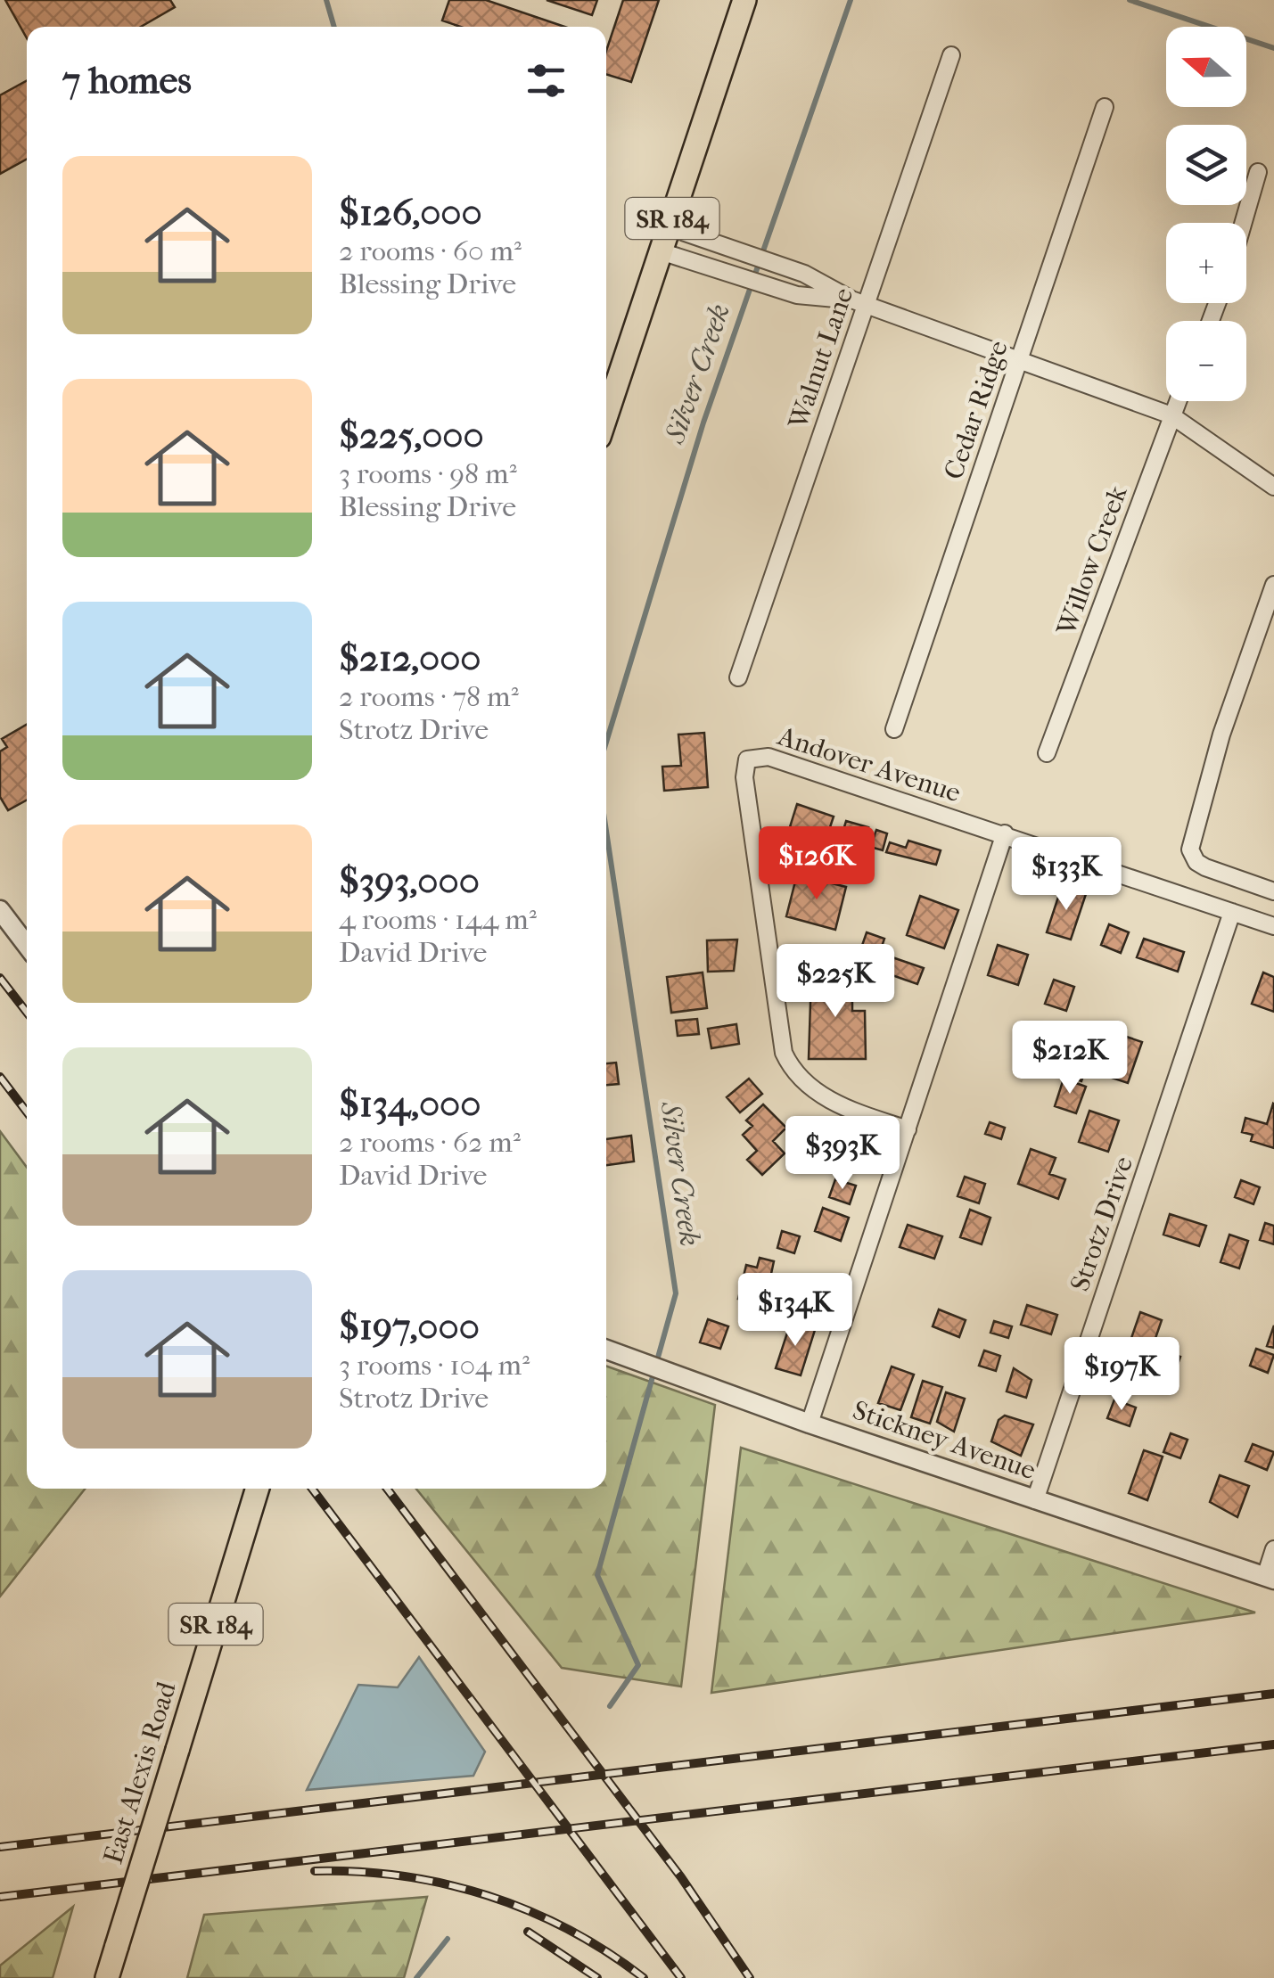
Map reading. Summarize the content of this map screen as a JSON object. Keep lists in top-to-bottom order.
{
  "streets": {
    "main road": ["SR 184", "East Alexis Road"],
    "street": [
      "Walnut Lane",
      "Cedar Ridge",
      "Willow Creek",
      "Andover Avenue",
      "Strotz Drive",
      "Stickney Avenue"
    ]
  },
  "crossings": [
    ["Andover Avenue", "Strotz Drive"],
    ["Strotz Drive", "Stickney Avenue"]
  ],
  "water": ["Silver Creek"],
  "north": "left",
  "page": {
    "map_buttons": ["+", "−"],
    "heading": "7 homes",
    "list": [
      {
        "name": "$126,000",
        "note": "2 rooms · 60 m² · Blessing Drive"
      },
      {
        "name": "$225,000",
        "note": "3 rooms · 98 m² · Blessing Drive"
      },
      {
        "name": "$212,000",
        "note": "2 rooms · 78 m² · Strotz Drive"
      },
      {
        "name": "$393,000",
        "note": "4 rooms · 144 m² · David Drive"
      },
      {
        "name": "$134,000",
        "note": "2 rooms · 62 m² · David Drive"
      },
      {
        "name": "$197,000",
        "note": "3 rooms · 104 m² · Strotz Drive"
      }
    ],
    "price": [
      "$126K",
      "$133K",
      "$225K",
      "$212K",
      "$393K",
      "$134K",
      "$197K"
    ]
  }
}
